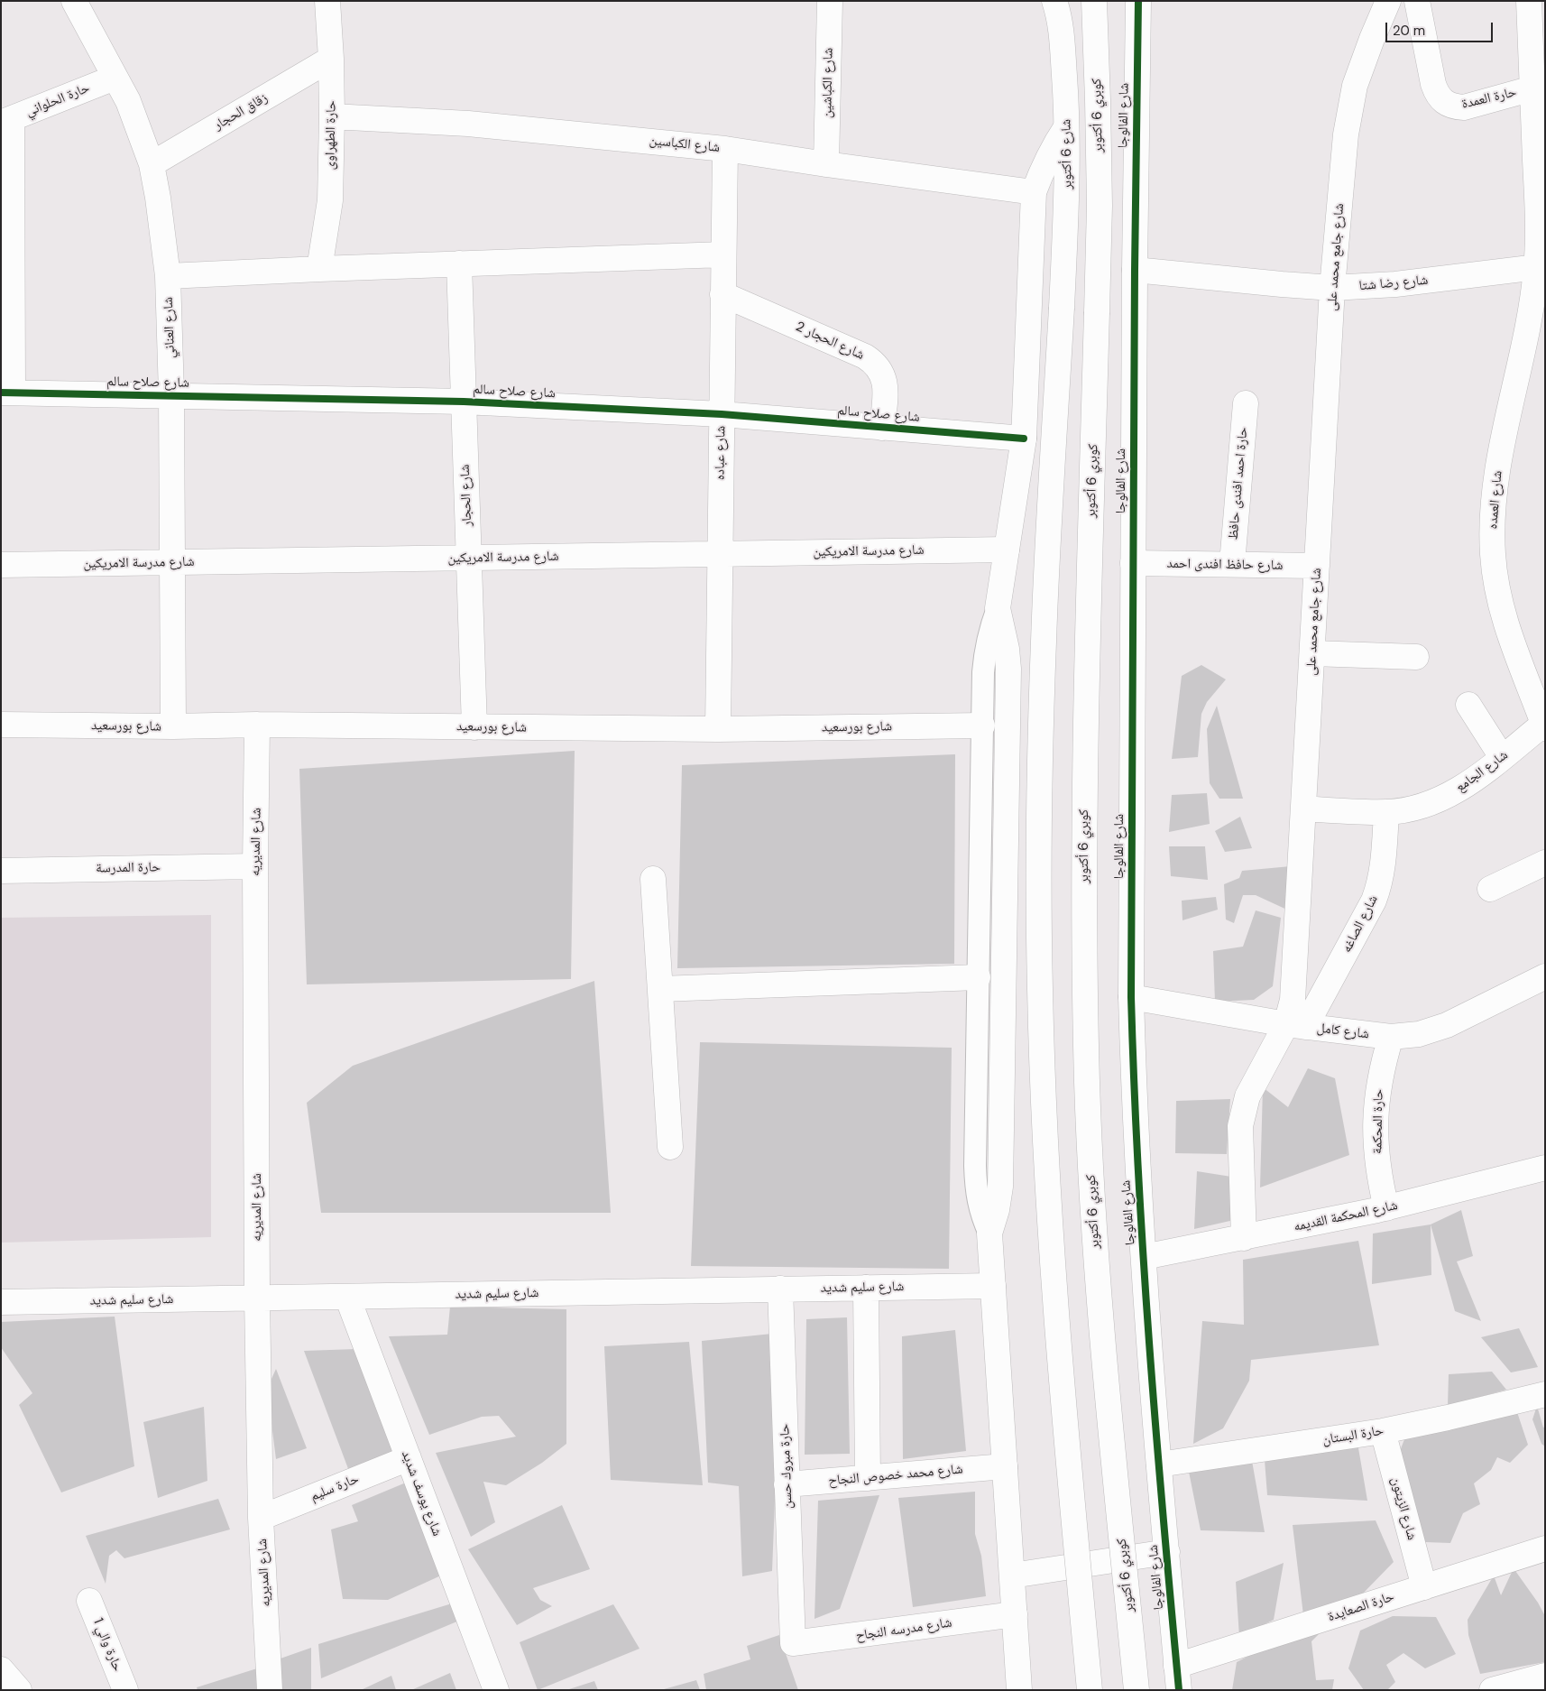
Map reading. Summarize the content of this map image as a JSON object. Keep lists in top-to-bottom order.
{
  "streets": {
    "main road": [
      "شارع الكباشين",
      "حارة العمدة",
      "حارة الحلواني",
      "زقاق الحجار",
      "كوبري 6 أكتوبر",
      "شارع الفالوجا",
      "حارة الطهراوى",
      "شارع الكباسين",
      "شارع 6 أكتوبر",
      "شارع جامع محمد على",
      "شارع رضا شتا",
      "شارع العناني",
      "شارع الحجار 2",
      "شارع صلاح سالم",
      "شارع عباده",
      "حارة احمد افندى حافظ",
      "شارع الحجار",
      "شارع العمده",
      "شارع مدرسة الامريكين",
      "شارع حافظ افندى احمد",
      "شارع بورسعيد",
      "شارع الجامع",
      "شارع المديريه",
      "حارة المدرسة",
      "شارع الصاغه",
      "شارع كامل",
      "حارة المحكمة",
      "شارع المحكمة القديمه",
      "شارع سليم شديد",
      "حارة البستان",
      "حارة مبروك حسن",
      "شارع محمد خصوص النجاح",
      "حارة سليم",
      "شارع يوسف شديد",
      "شارع الزيتون",
      "حارة الصعايدة",
      "شارع مدرسه النجاح",
      "حارة والي 1"
    ]
  },
  "crossings": [
    ["شارع الكباشين", "شارع الكباسين"],
    ["حارة العمدة", "شارع العمده"],
    ["حارة الحلواني", "شارع العناني"],
    ["زقاق الحجار", "حارة الطهراوى"],
    ["زقاق الحجار", "شارع العناني"],
    ["شارع الفالوجا", "شارع رضا شتا"],
    ["شارع الفالوجا", "شارع حافظ افندى احمد"],
    ["شارع الفالوجا", "شارع كامل"],
    ["شارع الفالوجا", "شارع المحكمة القديمه"],
    ["شارع الفالوجا", "حارة البستان"],
    ["شارع الفالوجا", "حارة الصعايدة"],
    ["حارة الطهراوى", "شارع الكباسين"],
    ["شارع الكباسين", "شارع عباده"],
    ["شارع جامع محمد على", "شارع رضا شتا"],
    ["شارع جامع محمد على", "شارع حافظ افندى احمد"],
    ["شارع جامع محمد على", "شارع الجامع"],
    ["شارع جامع محمد على", "شارع الصاغه"],
    ["شارع جامع محمد على", "شارع كامل"],
    ["شارع جامع محمد على", "شارع المحكمة القديمه"],
    ["شارع رضا شتا", "شارع العمده"],
    ["شارع العناني", "شارع صلاح سالم"],
    ["شارع العناني", "شارع مدرسة الامريكين"],
    ["شارع العناني", "شارع بورسعيد"],
    ["شارع الحجار 2", "شارع صلاح سالم"],
    ["شارع الحجار 2", "شارع عباده"],
    ["شارع صلاح سالم", "شارع عباده"],
    ["شارع صلاح سالم", "شارع الحجار"],
    ["شارع عباده", "شارع مدرسة الامريكين"],
    ["شارع عباده", "شارع بورسعيد"],
    ["حارة احمد افندى حافظ", "شارع حافظ افندى احمد"],
    ["شارع الحجار", "شارع مدرسة الامريكين"],
    ["شارع الحجار", "شارع بورسعيد"],
    ["شارع العمده", "شارع الجامع"],
    ["شارع بورسعيد", "شارع المديريه"],
    ["شارع الجامع", "شارع الصاغه"],
    ["شارع المديريه", "حارة المدرسة"],
    ["شارع المديريه", "شارع سليم شديد"],
    ["شارع المديريه", "حارة سليم"],
    ["شارع الصاغه", "شارع كامل"],
    ["شارع كامل", "حارة المحكمة"],
    ["حارة المحكمة", "شارع المحكمة القديمه"],
    ["شارع سليم شديد", "حارة مبروك حسن"],
    ["شارع سليم شديد", "شارع يوسف شديد"],
    ["حارة البستان", "شارع الزيتون"],
    ["حارة مبروك حسن", "شارع محمد خصوص النجاح"],
    ["حارة مبروك حسن", "شارع مدرسه النجاح"],
    ["حارة سليم", "شارع يوسف شديد"],
    ["شارع الزيتون", "حارة الصعايدة"]
  ],
  "scale_bar": "20 m"
}
